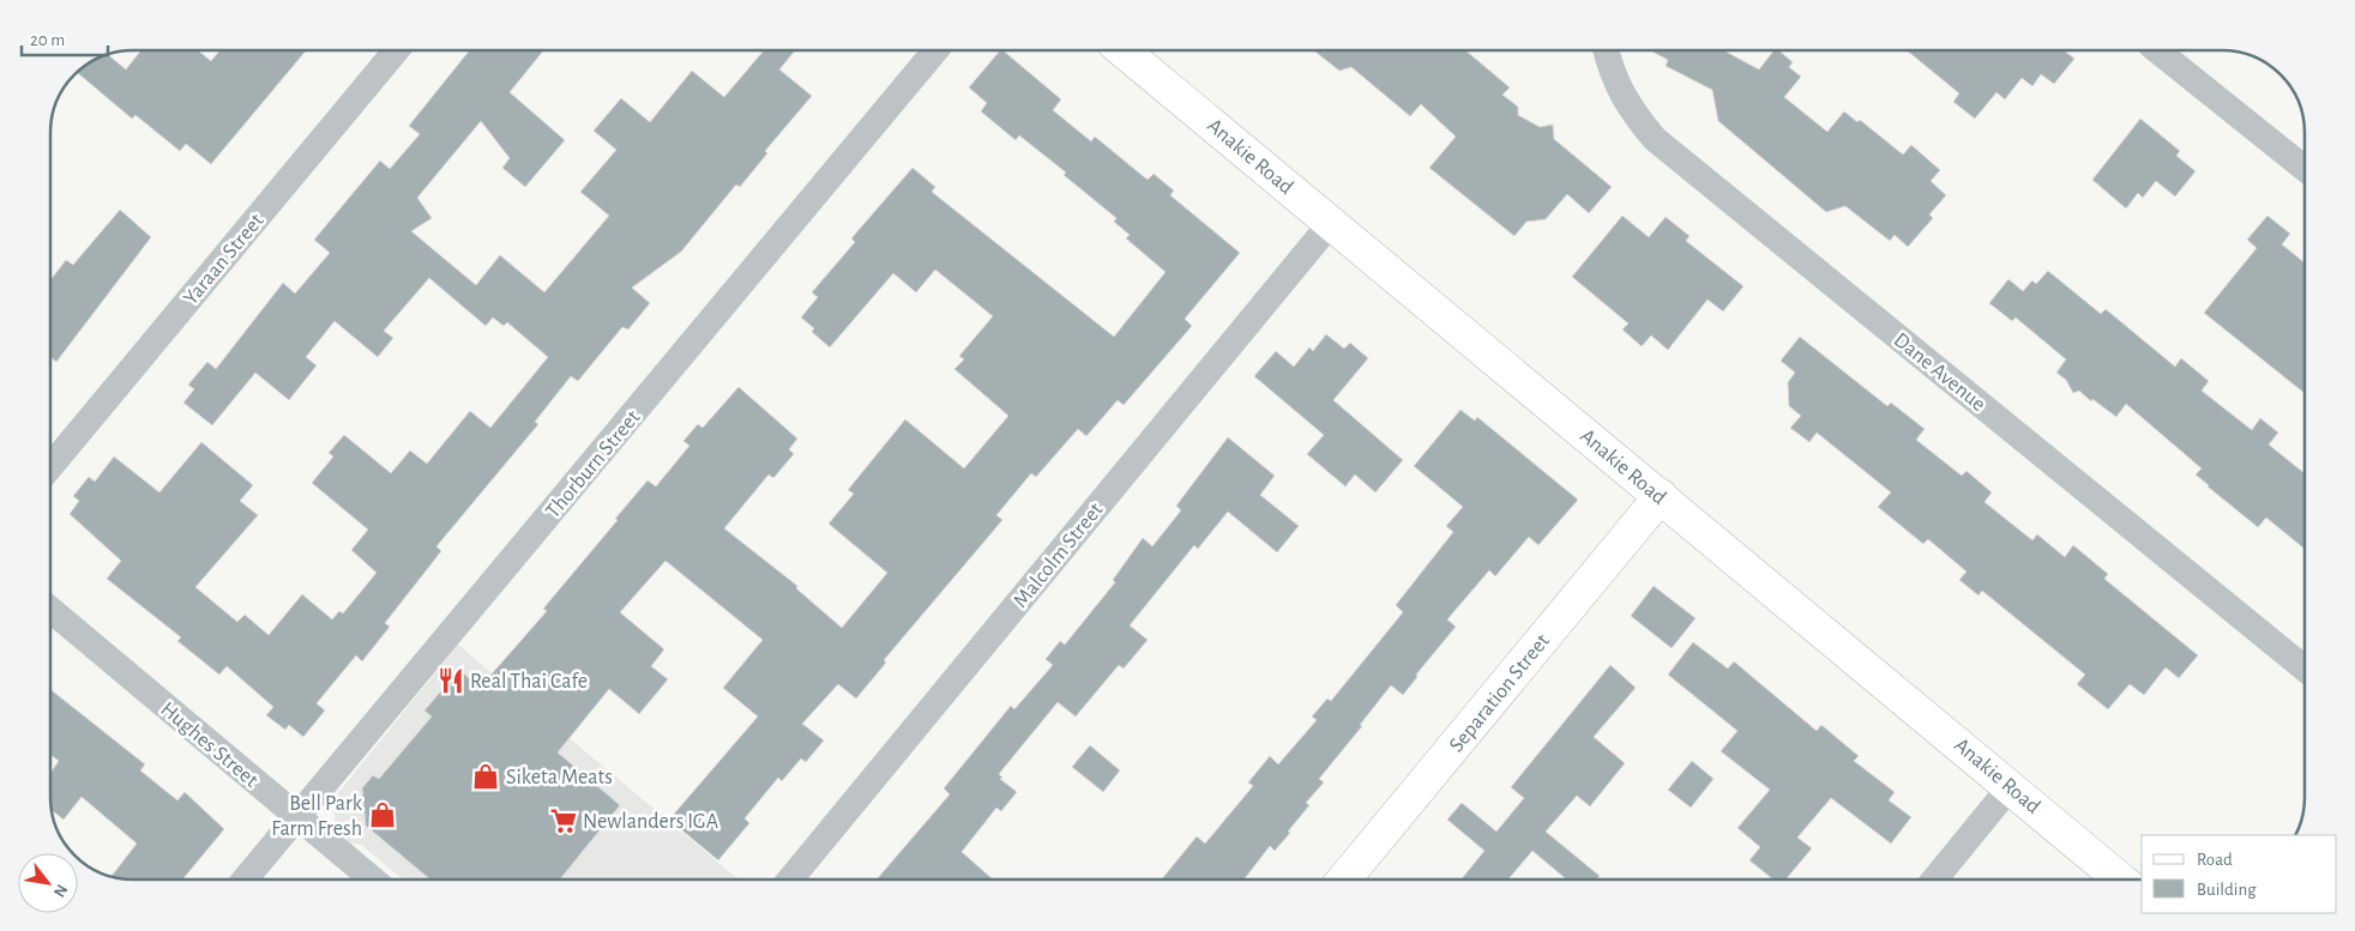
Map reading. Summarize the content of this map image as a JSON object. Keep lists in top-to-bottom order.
{
  "streets": {
    "main road": ["Anakie Road", "Separation Street"],
    "street": [
      "Yaraan Street",
      "Dane Avenue",
      "Thorburn Street",
      "Malcolm Street",
      "Hughes Street"
    ]
  },
  "crossings": [
    ["Anakie Road", "Malcolm Street"],
    ["Anakie Road", "Separation Street"],
    ["Thorburn Street", "Hughes Street"]
  ],
  "places": {
    "restaurant": ["Real Thai Cafe"],
    "shop": ["Siketa Meats", "Bell Park Farm Fresh"],
    "supermarket": ["Newlanders IGA"]
  },
  "legend": ["Road", "Building"],
  "scale_bar": "20 m",
  "north": "bottom right"
}
